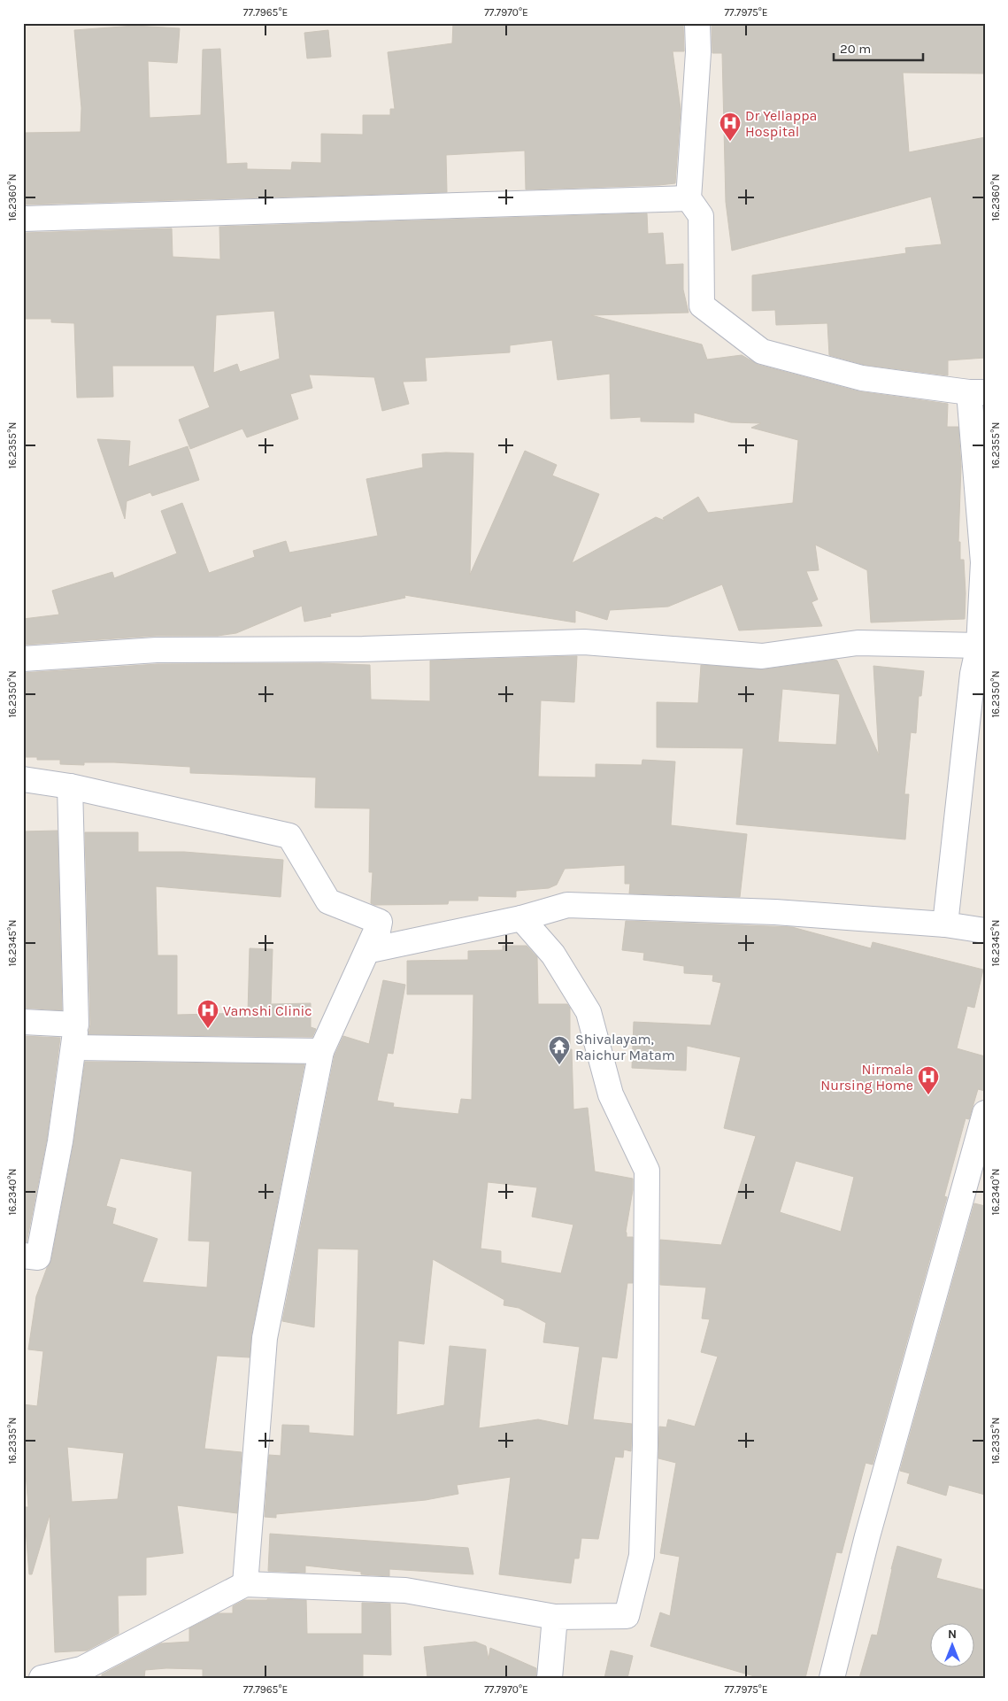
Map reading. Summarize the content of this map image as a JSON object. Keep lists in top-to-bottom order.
{
  "places": {
    "hospital": ["Dr Yellappa Hospital", "Vamshi Clinic", "Nirmala Nursing Home"],
    "temple": ["Shivalayam, Raichur Matam"]
  },
  "scale_bar": "20 m",
  "north": "top",
  "coordinates": [
    "77.7965°E",
    "77.7970°E",
    "77.7975°E",
    "16.2360°N",
    "16.2355°N",
    "16.2350°N",
    "16.2345°N",
    "16.2340°N",
    "16.2335°N"
  ]
}
